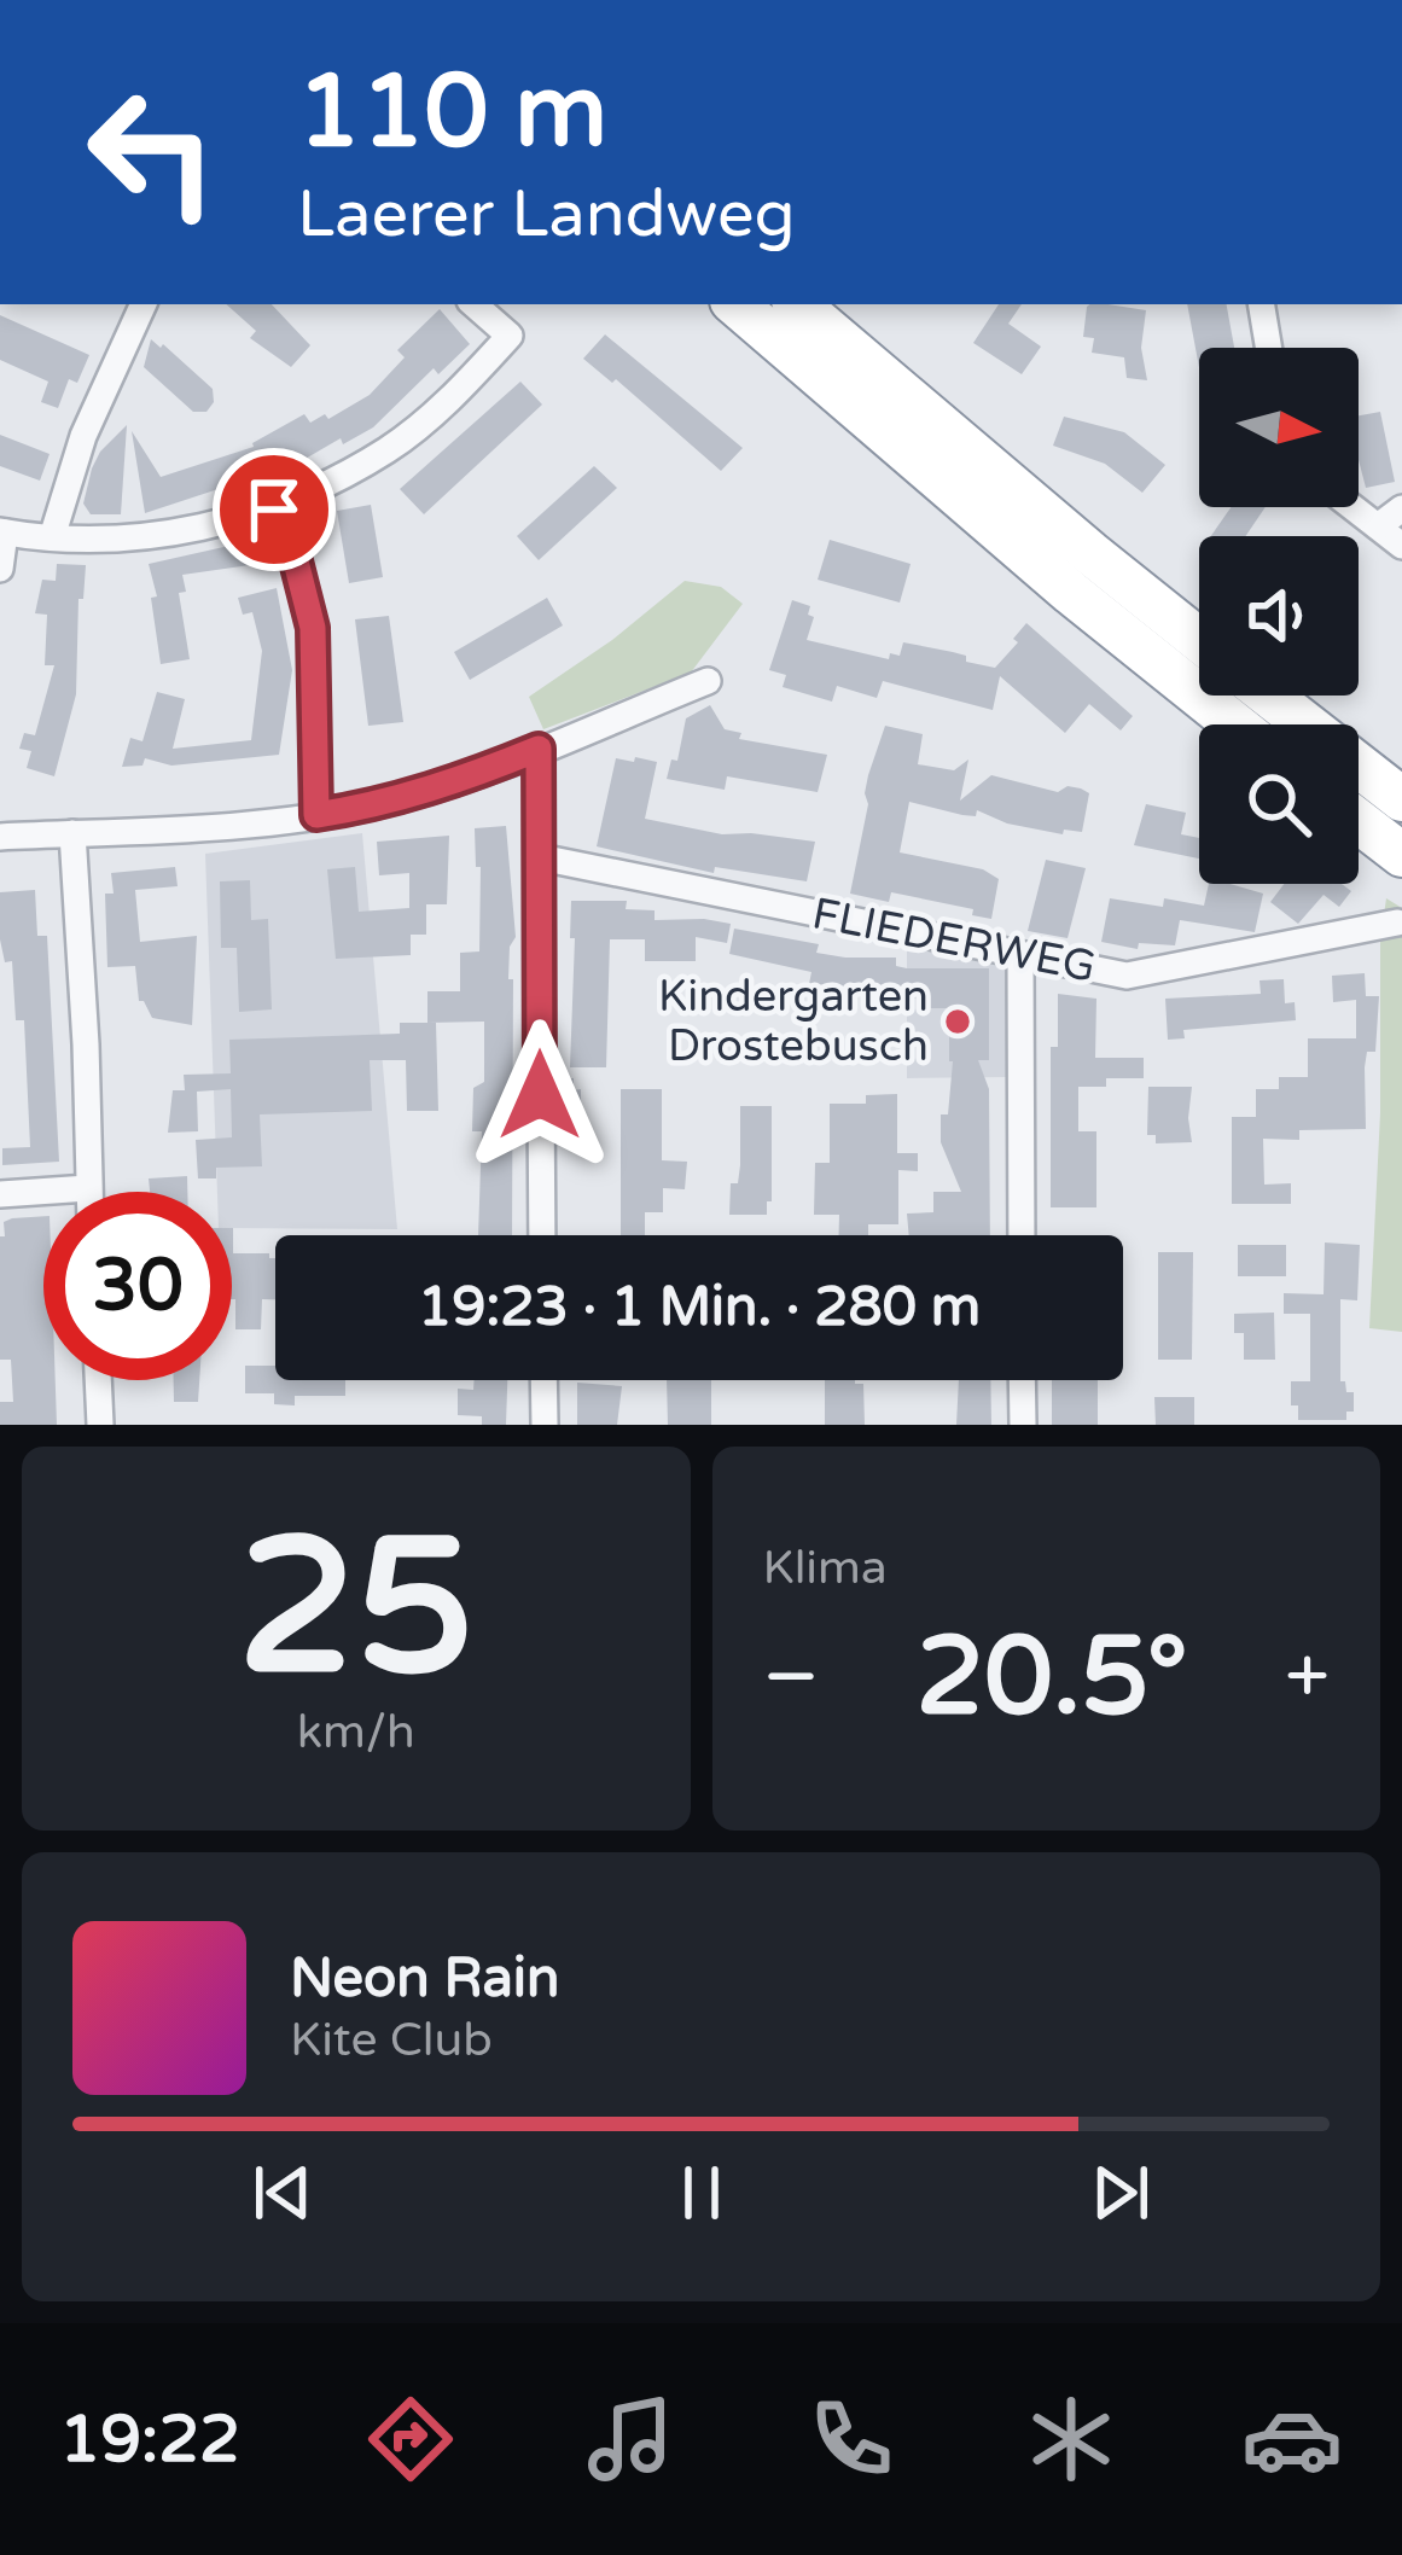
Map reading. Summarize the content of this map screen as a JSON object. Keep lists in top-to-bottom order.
{
  "streets": {
    "street": ["FLIEDERWEG"]
  },
  "places": ["Kindergarten Drostebusch"],
  "north": "right",
  "page": {
    "turn": ["110 m", "Laerer Landweg"],
    "limit": "30",
    "trip": "19:23 · 1 Min. · 280 m",
    "tile": [
      ["25", "km/h"],
      "Klima"
    ],
    "heat": ["−", "20.5°", "+"],
    "song": ["Neon Rain", "Kite Club"],
    "tabs": "19:22"
  }
}
